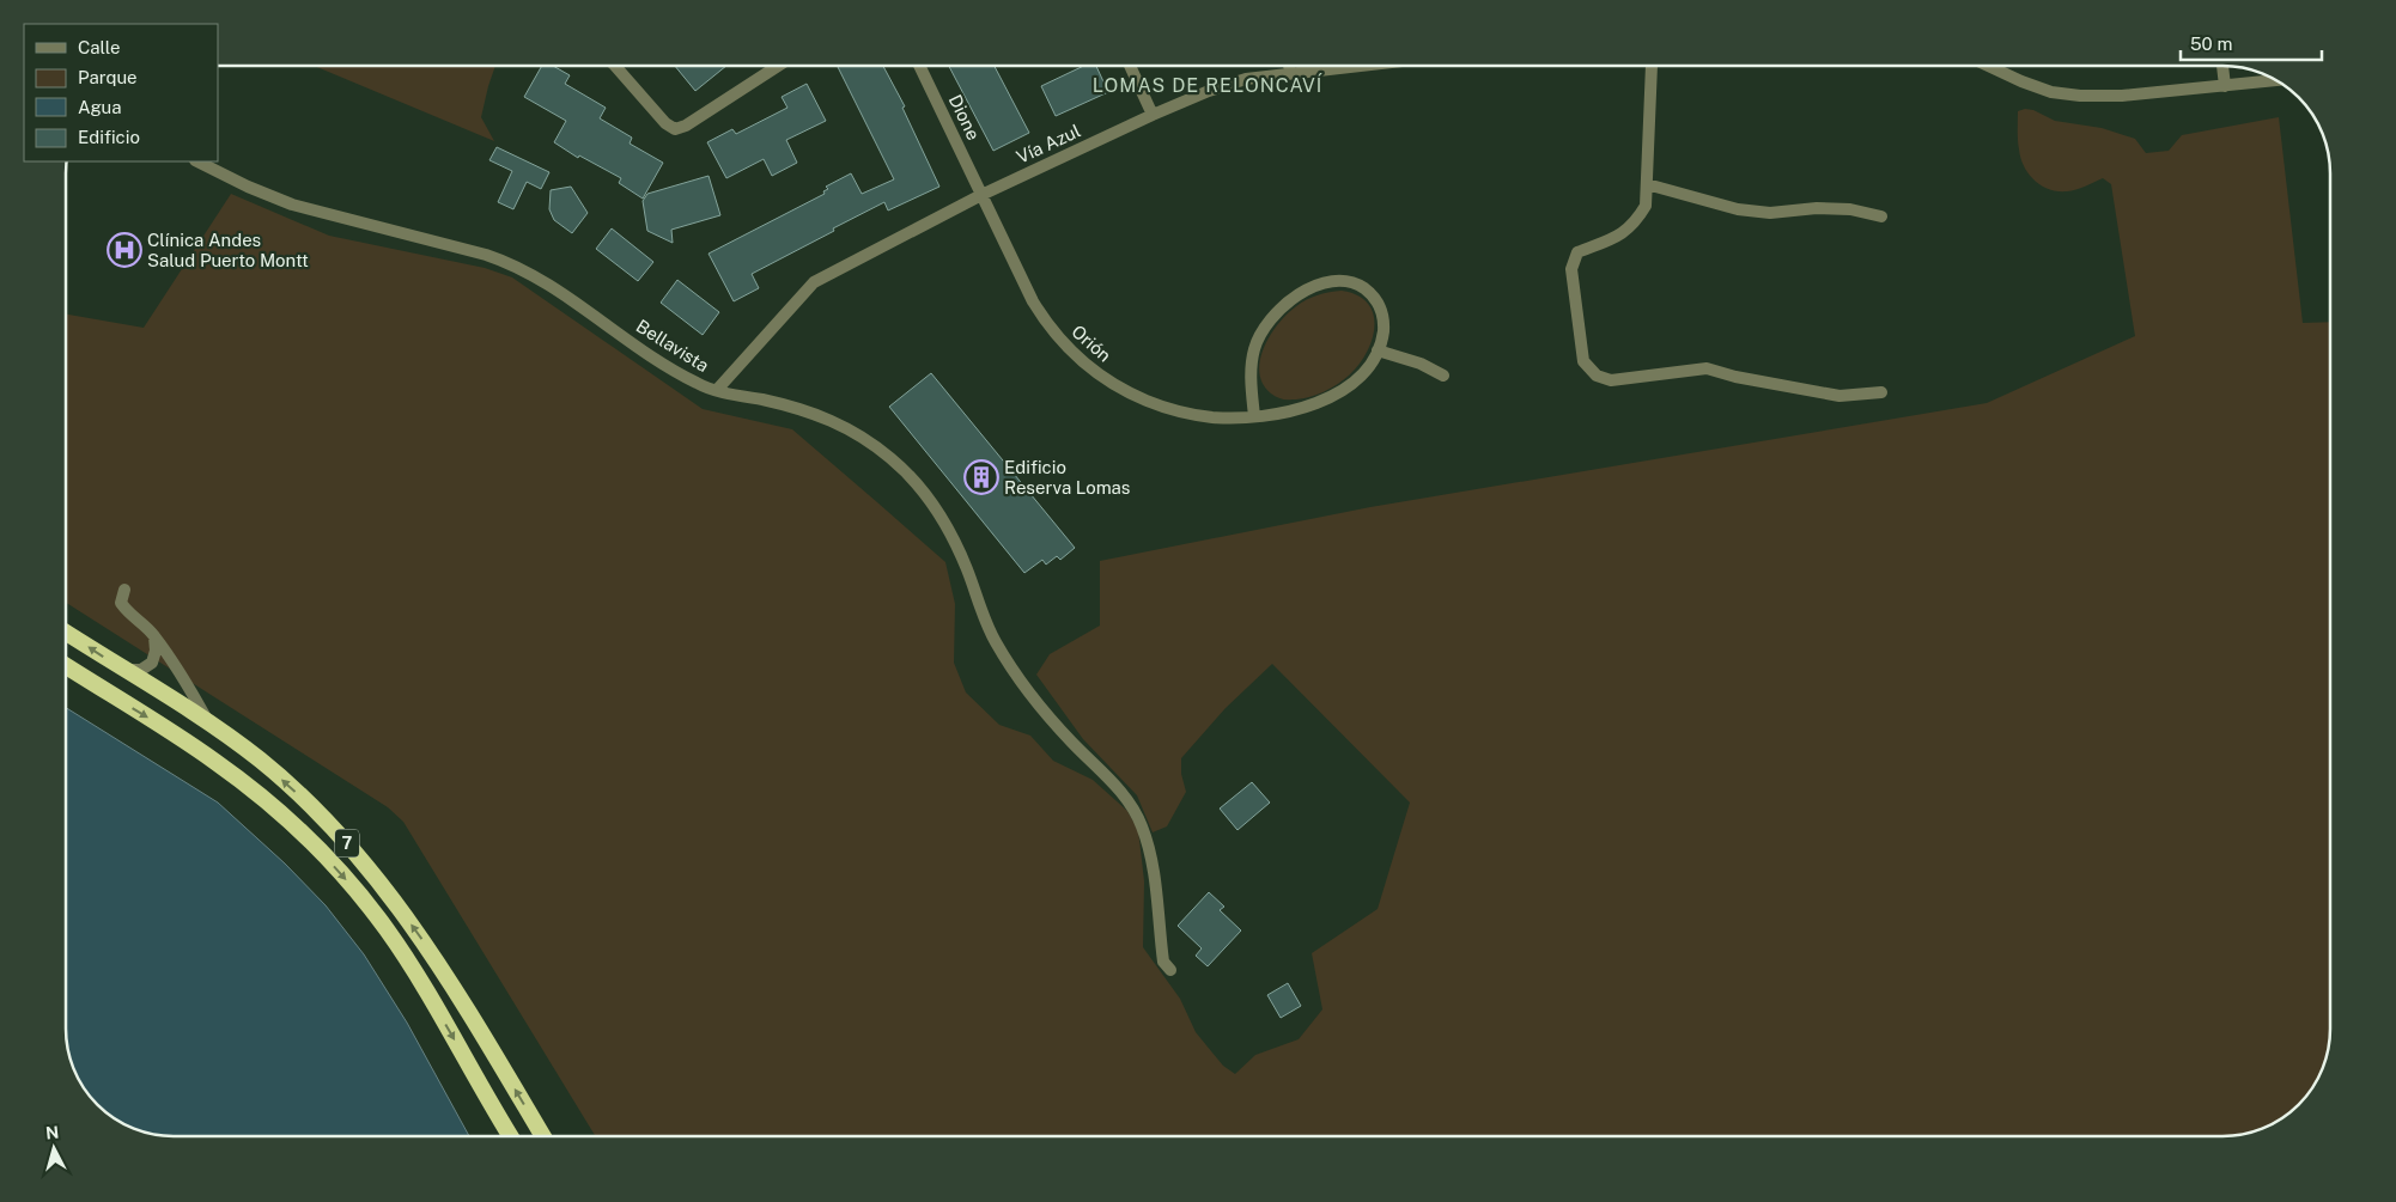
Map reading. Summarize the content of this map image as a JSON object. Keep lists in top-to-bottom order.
{
  "streets": {
    "highway": ["7"],
    "street": [
      "Dione",
      "Vía Azul",
      "Orión",
      "Bellavista"
    ]
  },
  "crossings": [
    ["Dione", "Vía Azul"],
    ["Dione", "Orión"],
    ["Vía Azul", "Orión"],
    ["Vía Azul", "Bellavista"]
  ],
  "districts": ["LOMAS DE RELONCAVÍ"],
  "places": {
    "hospital": ["Clínica Andes Salud Puerto Montt"],
    "building": ["Edificio Reserva Lomas"]
  },
  "legend": [
    "Calle",
    "Parque",
    "Agua",
    "Edificio"
  ],
  "scale_bar": "50 m",
  "north": "top"
}
